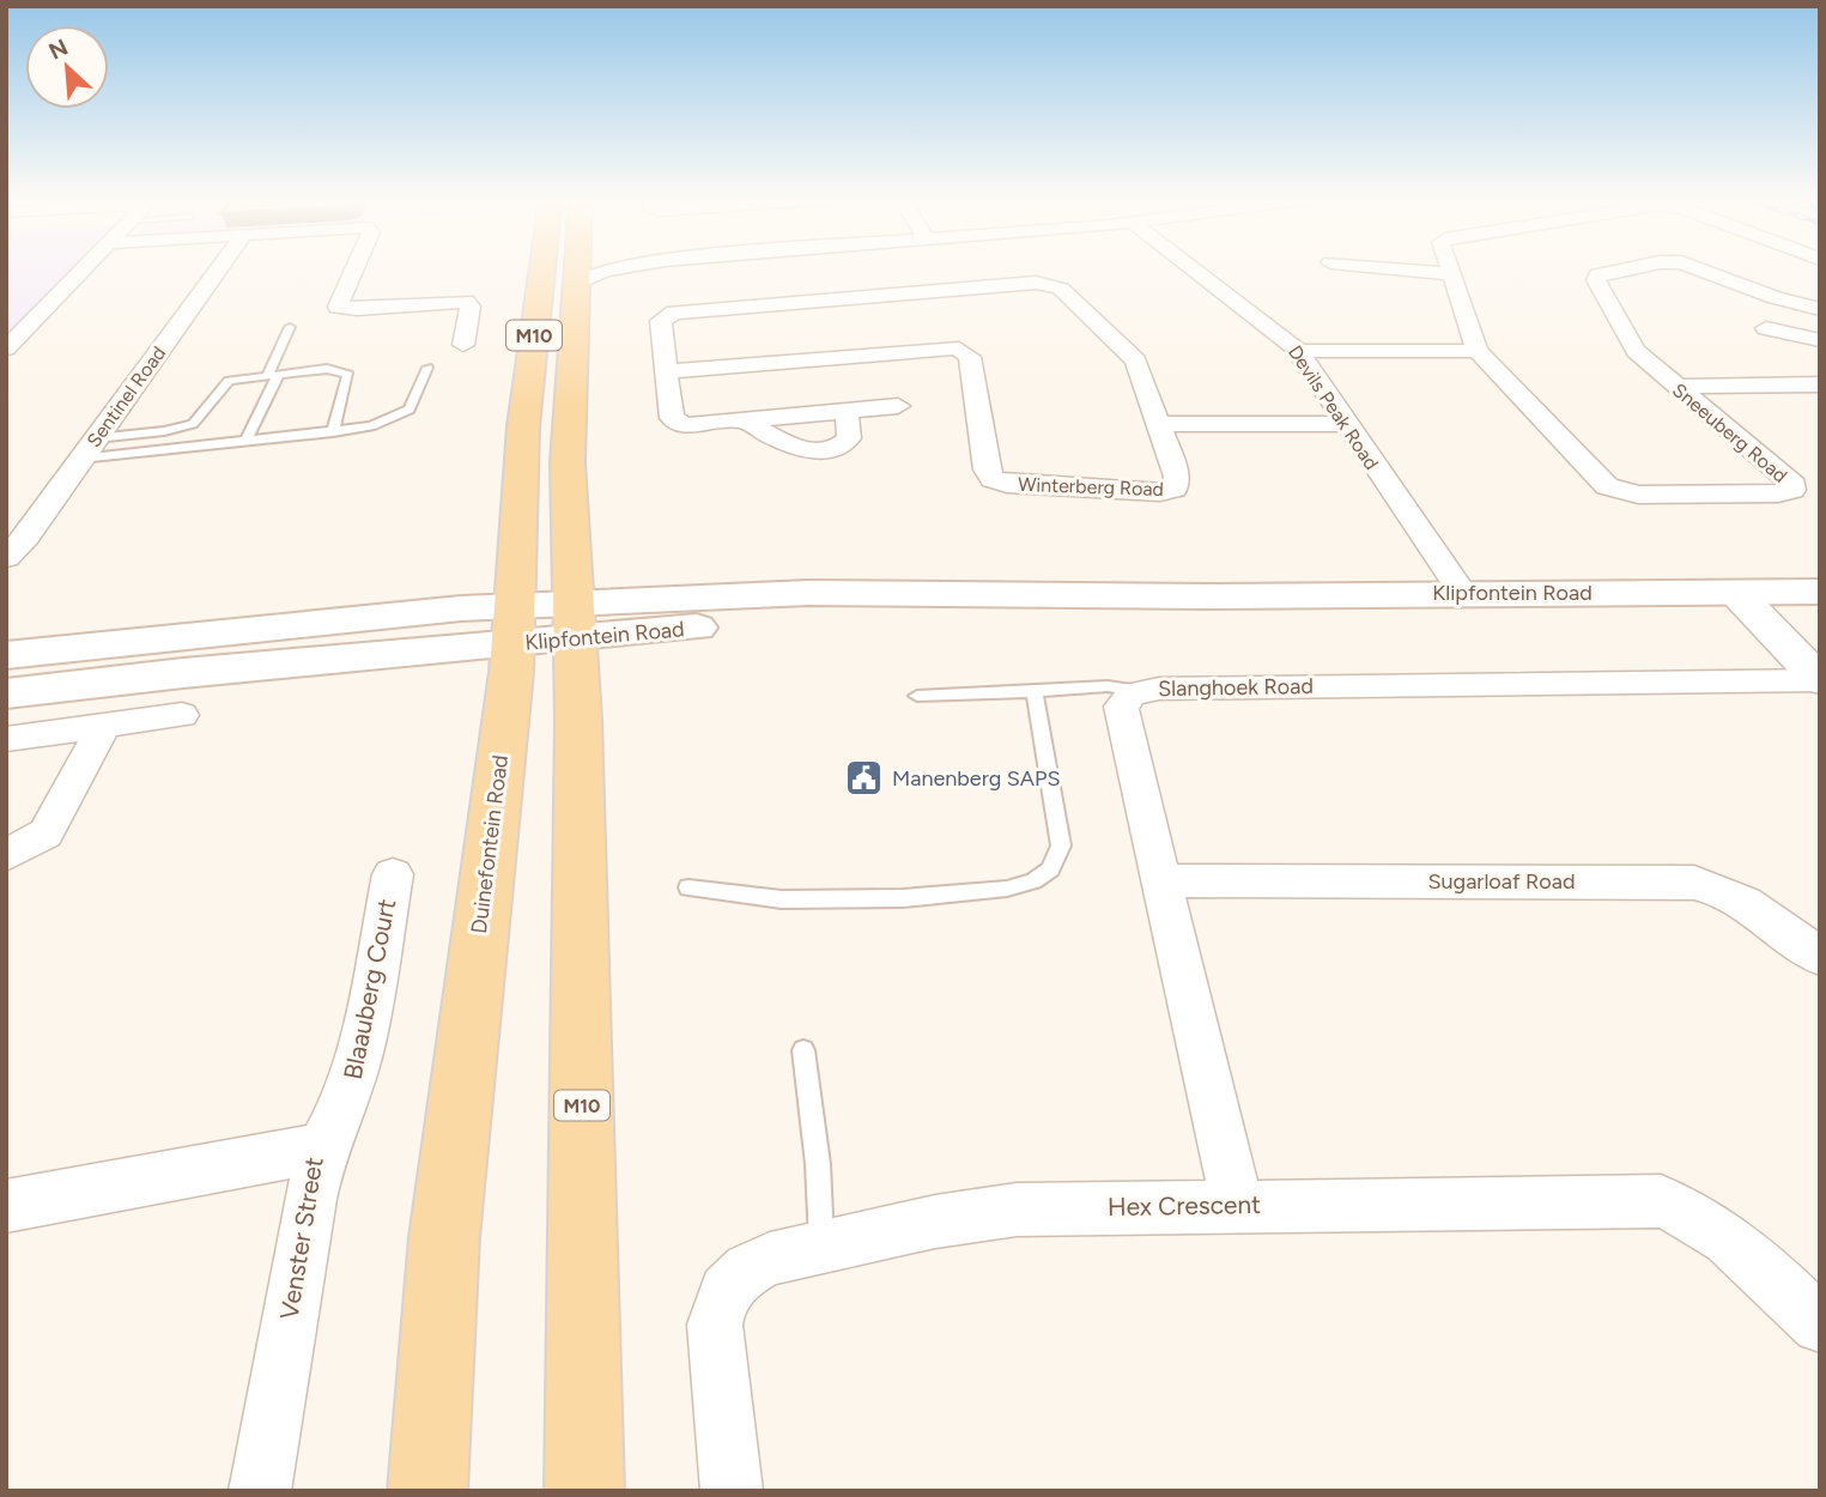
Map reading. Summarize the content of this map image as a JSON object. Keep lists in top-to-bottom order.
{
  "streets": {
    "main road": ["M10", "Klipfontein Road", "Duinefontein Road"],
    "street": [
      "Sentinel Road",
      "Devils Peak Road",
      "Sneeuberg Road",
      "Winterberg Road",
      "Slanghoek Road",
      "Sugarloaf Road",
      "Blaauberg Court",
      "Hex Crescent",
      "Venster Street"
    ]
  },
  "crossings": [
    ["M10", "Klipfontein Road"],
    ["Devils Peak Road", "Klipfontein Road"],
    ["Klipfontein Road", "Duinefontein Road"],
    ["Slanghoek Road", "Sugarloaf Road"],
    ["Slanghoek Road", "Hex Crescent"],
    ["Blaauberg Court", "Venster Street"]
  ],
  "places": {
    "public building": ["Manenberg SAPS"]
  },
  "north": "top left"
}
